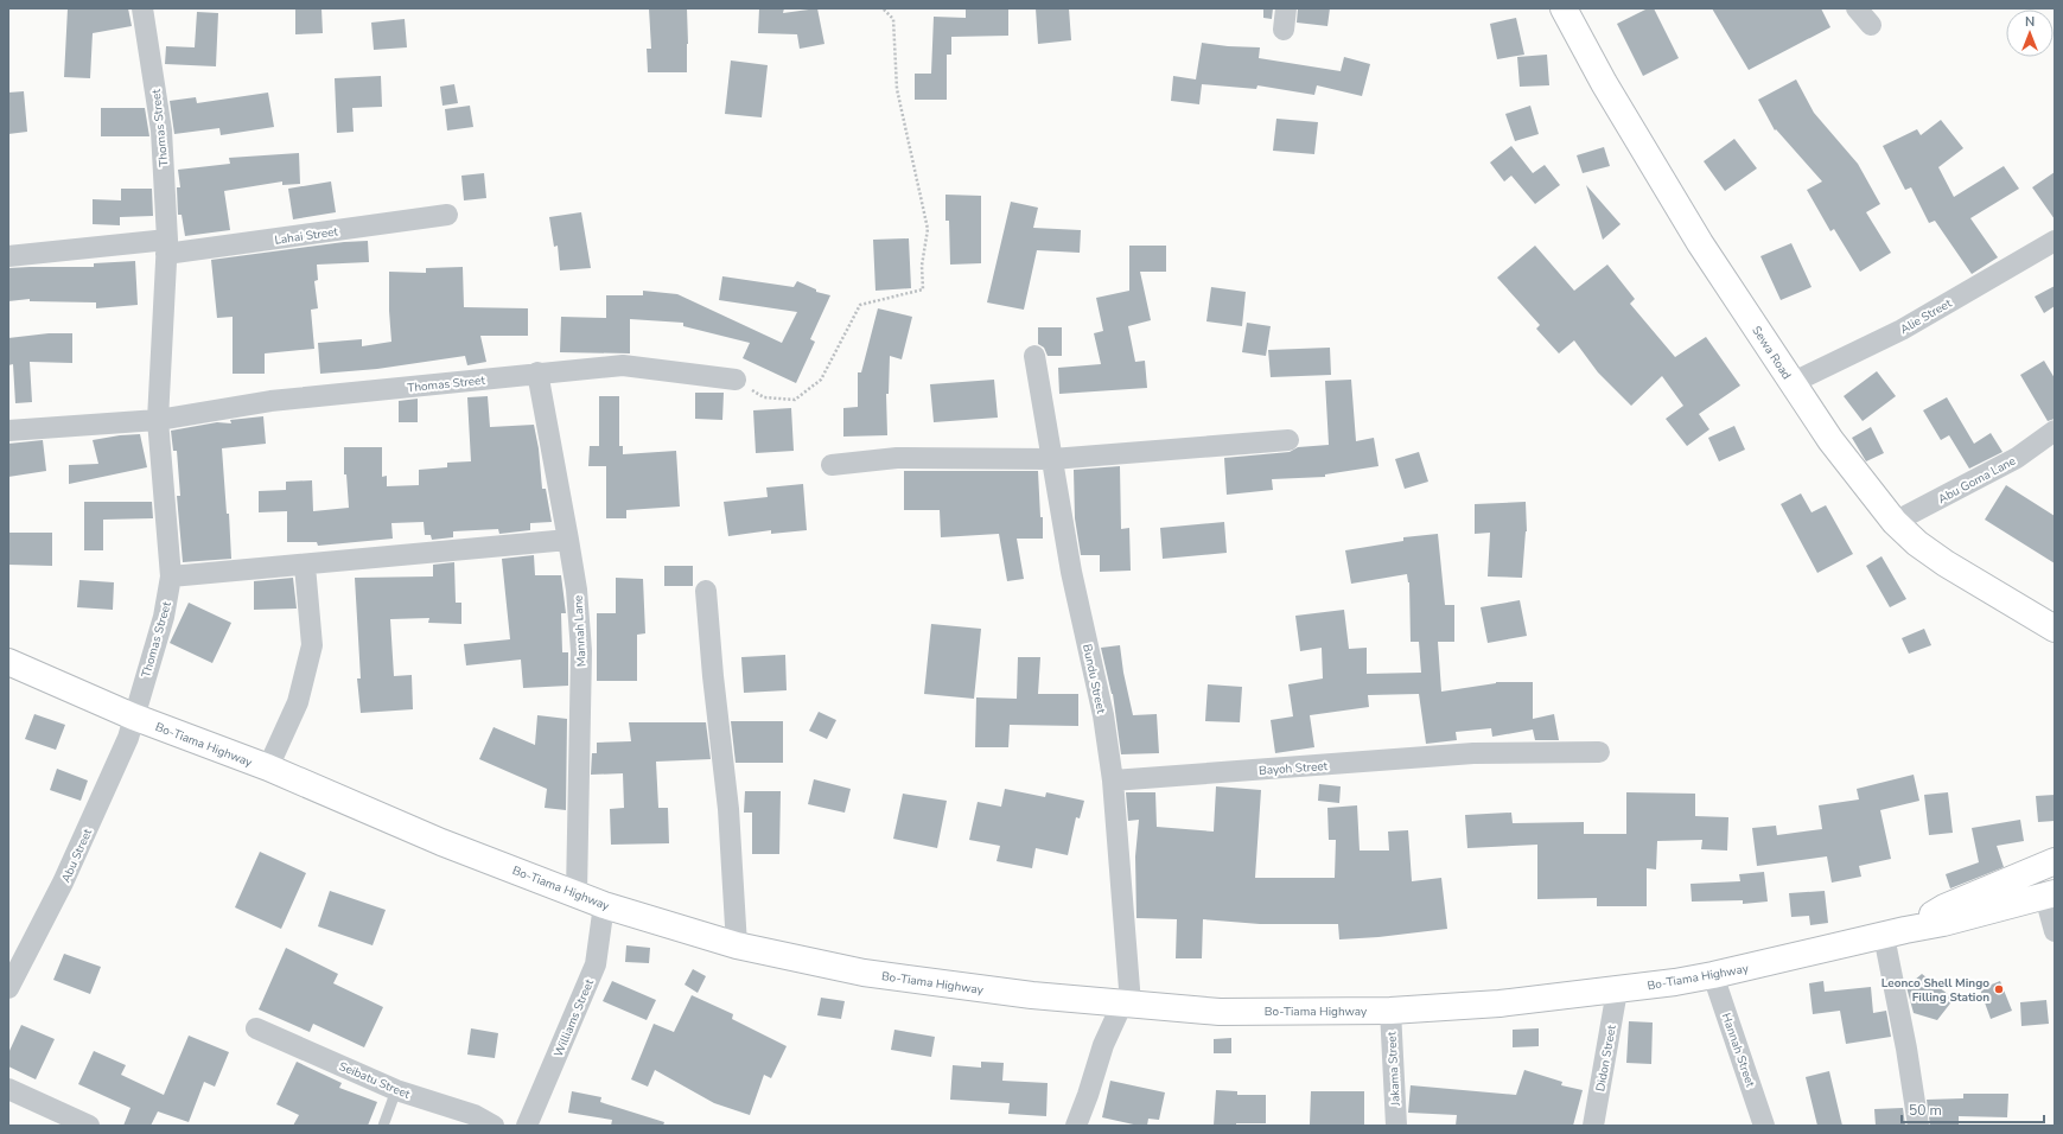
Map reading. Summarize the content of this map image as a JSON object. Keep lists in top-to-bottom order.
{
  "streets": {
    "main road": ["Sewa Road", "Bo-Tiama Highway"],
    "street": [
      "Thomas Street",
      "Lahai Street",
      "Alie Street",
      "Abu Goma Lane",
      "Mannah Lane",
      "Bundu Street",
      "Bayoh Street",
      "Abu Street",
      "Williams Street",
      "Hannah Street",
      "Didon Street",
      "Jakama Street",
      "Seibatu Street"
    ]
  },
  "crossings": [
    ["Thomas Street", "Lahai Street"],
    ["Thomas Street", "Mannah Lane"],
    ["Thomas Street", "Bo-Tiama Highway"],
    ["Thomas Street", "Abu Street"],
    ["Alie Street", "Sewa Road"],
    ["Sewa Road", "Abu Goma Lane"],
    ["Mannah Lane", "Bo-Tiama Highway"],
    ["Bundu Street", "Bo-Tiama Highway"],
    ["Bundu Street", "Bayoh Street"],
    ["Bo-Tiama Highway", "Abu Street"],
    ["Bo-Tiama Highway", "Williams Street"],
    ["Bo-Tiama Highway", "Hannah Street"],
    ["Bo-Tiama Highway", "Didon Street"],
    ["Bo-Tiama Highway", "Jakama Street"]
  ],
  "places": ["Leonco Shell Mingo Filling Station"],
  "scale_bar": "50 m",
  "north": "top"
}
